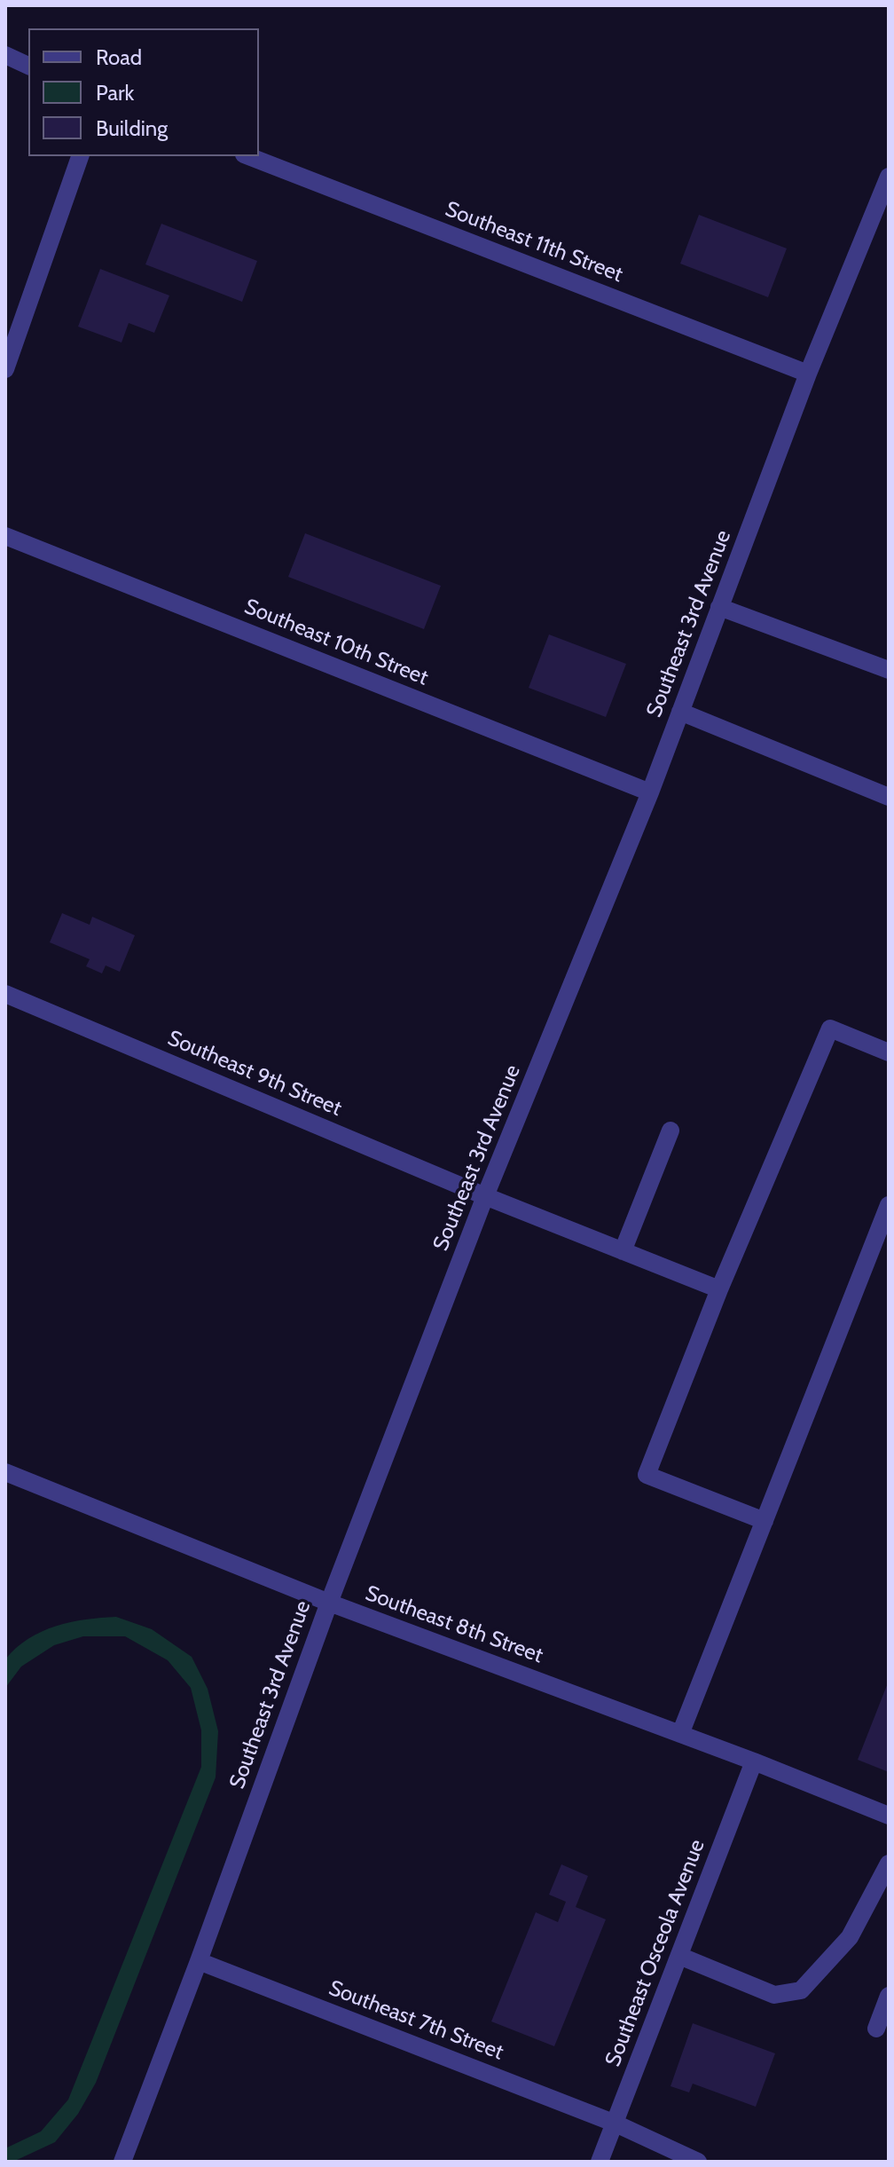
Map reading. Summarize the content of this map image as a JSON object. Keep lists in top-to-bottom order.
{
  "streets": {
    "street": [
      "Southeast 11th Street",
      "Southeast 3rd Avenue",
      "Southeast 10th Street",
      "Southeast 9th Street",
      "Southeast 8th Street",
      "Southeast Osceola Avenue",
      "Southeast 7th Street"
    ]
  },
  "crossings": [
    ["Southeast 11th Street", "Southeast 3rd Avenue"],
    ["Southeast 3rd Avenue", "Southeast 10th Street"],
    ["Southeast 3rd Avenue", "Southeast 9th Street"],
    ["Southeast 3rd Avenue", "Southeast 8th Street"],
    ["Southeast 3rd Avenue", "Southeast 7th Street"],
    ["Southeast 8th Street", "Southeast Osceola Avenue"],
    ["Southeast Osceola Avenue", "Southeast 7th Street"]
  ],
  "legend": ["Road", "Park", "Building"]
}
